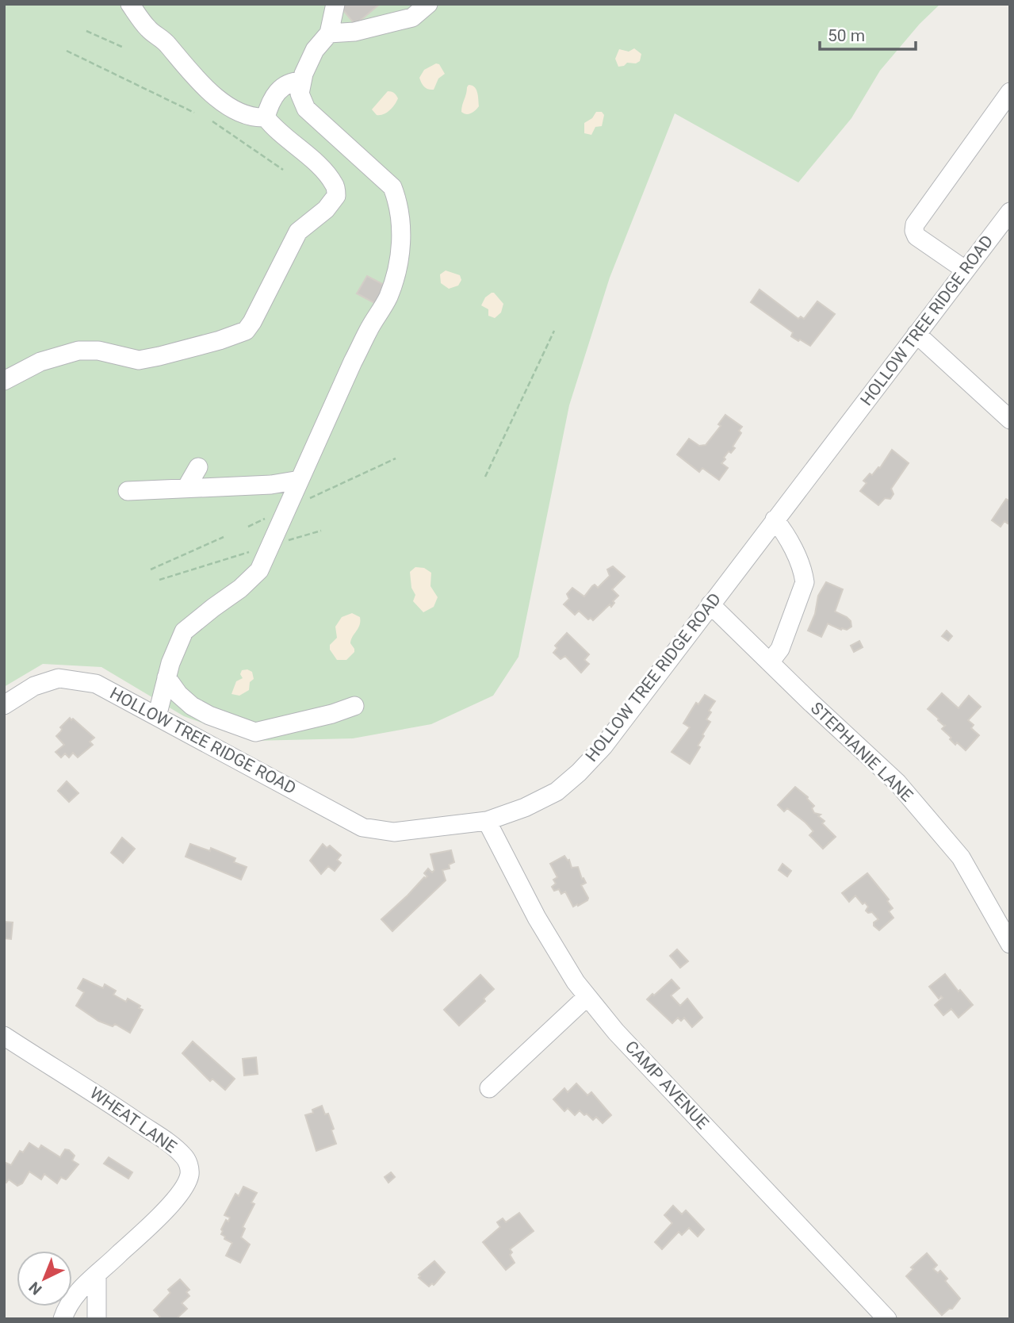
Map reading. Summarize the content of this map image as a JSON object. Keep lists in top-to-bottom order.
{
  "streets": {
    "street": [
      "HOLLOW TREE RIDGE ROAD",
      "STEPHANIE LANE",
      "CAMP AVENUE",
      "WHEAT LANE"
    ]
  },
  "crossings": [
    ["HOLLOW TREE RIDGE ROAD", "STEPHANIE LANE"],
    ["HOLLOW TREE RIDGE ROAD", "CAMP AVENUE"]
  ],
  "scale_bar": "50 m",
  "north": "bottom left"
}
